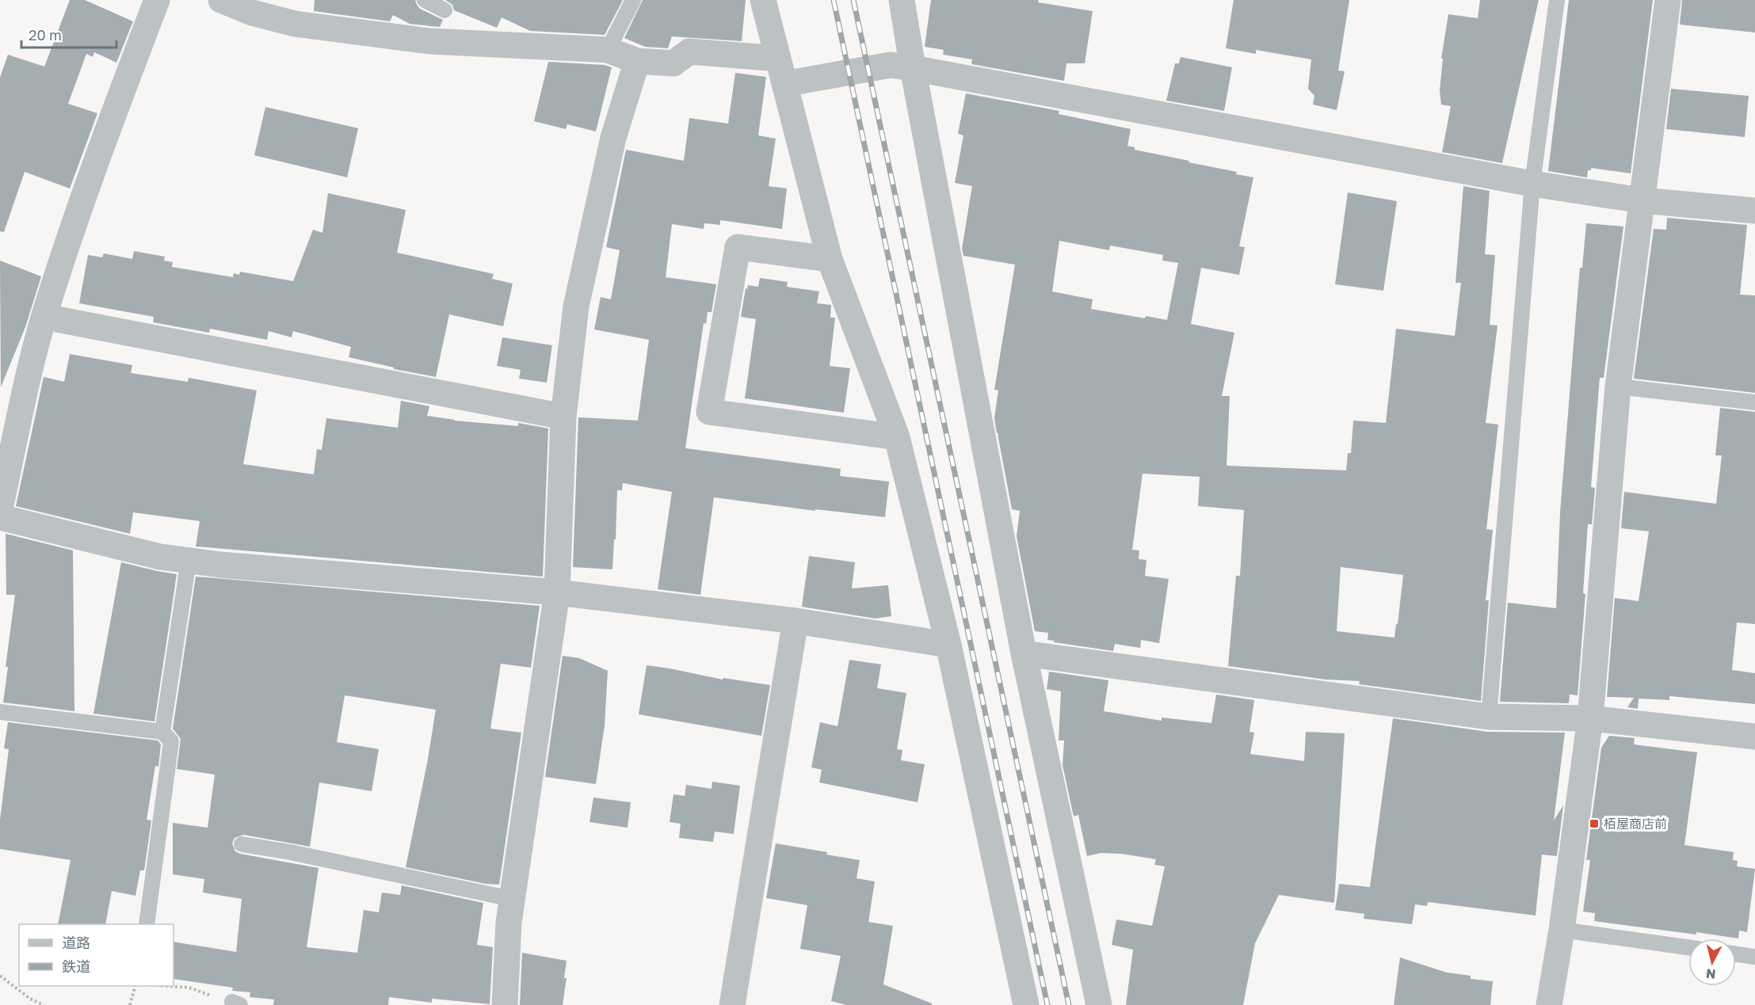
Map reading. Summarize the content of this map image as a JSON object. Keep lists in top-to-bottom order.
{
  "places": {
    "transit": ["栢屋商店前"]
  },
  "legend": ["道路", "鉄道"],
  "scale_bar": "20 m",
  "north": "bottom"
}
